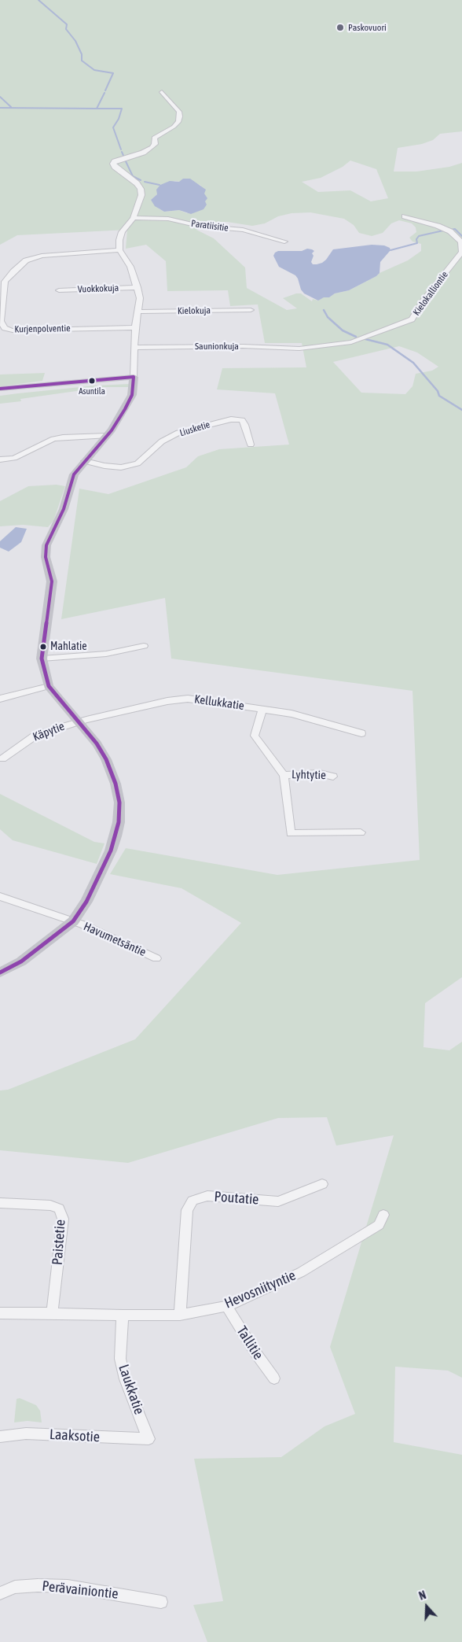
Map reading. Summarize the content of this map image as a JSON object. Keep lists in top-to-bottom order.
{
  "streets": {
    "street": [
      "Paratiisitie",
      "Vuokkokuja",
      "Kielokalliontie",
      "Kielokuja",
      "Kurjenpolventie",
      "Saunionkuja",
      "Liusketie",
      "Kellukkatie",
      "Käpytie",
      "Lyhtytie",
      "Havumetsäntie",
      "Poutatie",
      "Paistetie",
      "Hevosniityntie",
      "Tallitie",
      "Laukkatie",
      "Laaksotie",
      "Perävainiontie"
    ]
  },
  "crossings": [
    ["Kielokalliontie", "Saunionkuja"],
    ["Kellukkatie", "Käpytie"],
    ["Poutatie", "Hevosniityntie"],
    ["Paistetie", "Hevosniityntie"],
    ["Hevosniityntie", "Tallitie"],
    ["Hevosniityntie", "Laukkatie"],
    ["Laukkatie", "Laaksotie"]
  ],
  "places": ["Paskovuori", "Asuntila", "Mahlatie"],
  "north": "top"
}
